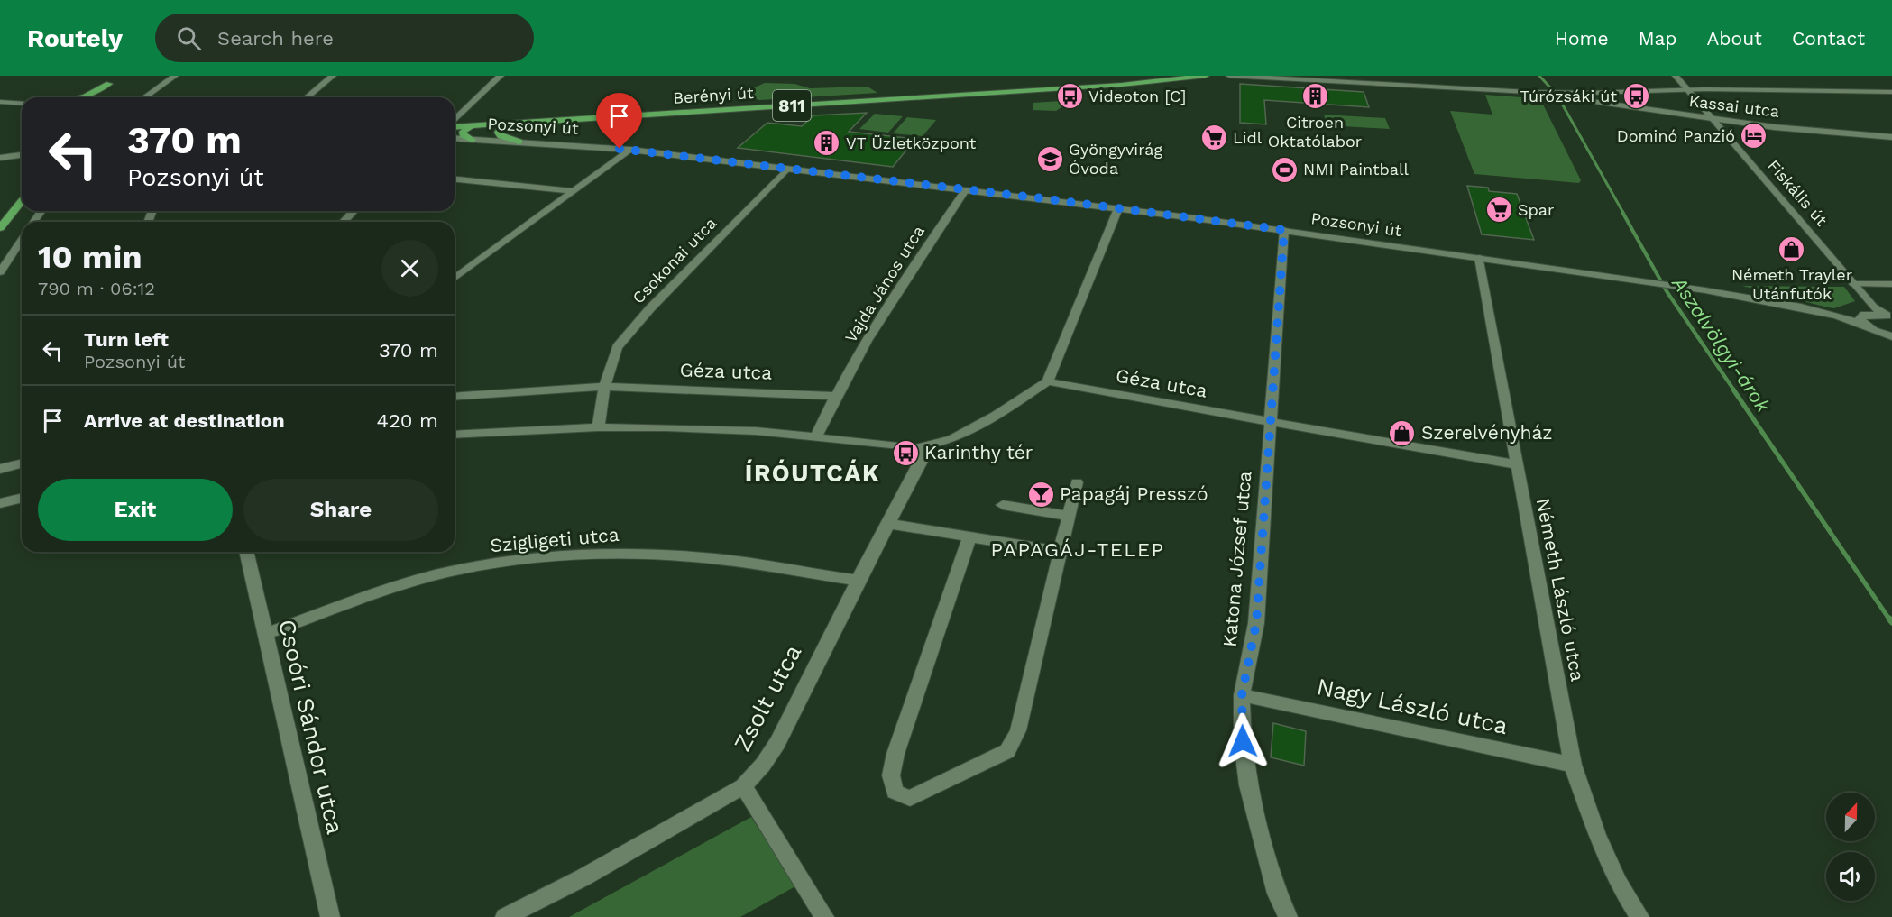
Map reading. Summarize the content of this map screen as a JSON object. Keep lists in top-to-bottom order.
{
  "streets": {
    "main road": ["Berényi út", "811"],
    "street": [
      "Kassai utca",
      "Pozsonyi út",
      "Fiskális út",
      "Csokonai utca",
      "Vajda János utca",
      "Géza utca",
      "Szigligeti utca",
      "Katona József utca",
      "Németh László utca",
      "Zsolt utca",
      "Nagy László utca",
      "Csoóri Sándor utca"
    ]
  },
  "crossings": [
    ["Kassai utca", "Fiskális út"],
    ["Pozsonyi út", "Fiskális út"],
    ["Pozsonyi út", "Csokonai utca"],
    ["Pozsonyi út", "Vajda János utca"],
    ["Pozsonyi út", "Katona József utca"],
    ["Pozsonyi út", "Németh László utca"],
    ["Csokonai utca", "Géza utca"],
    ["Vajda János utca", "Géza utca"],
    ["Géza utca", "Katona József utca"],
    ["Géza utca", "Németh László utca"],
    ["Szigligeti utca", "Zsolt utca"],
    ["Szigligeti utca", "Csoóri Sándor utca"],
    ["Katona József utca", "Nagy László utca"],
    ["Németh László utca", "Nagy László utca"]
  ],
  "districts": ["ÍRÓUTCÁK", "PAPAGÁJ-TELEP"],
  "water": ["Aszalvölgyi-árok"],
  "places": {
    "bus stop": ["Videoton [C]", "Túrózsáki út", "Karinthy tér"],
    "building": ["Citroen Oktatólabor", "VT Üzletközpont"],
    "hotel": ["Dominó Panzió"],
    "supermarket": ["Lidl", "Spar"],
    "school or university": ["Gyöngyvirág Óvoda"],
    "sports": ["NMI Paintball"],
    "shop": ["Németh Trayler Utánfutók", "Szerelvényház"],
    "bar": ["Papagáj Presszó"]
  },
  "north": "top",
  "page": {
    "header": "Routely",
    "search": "Search here",
    "nav": [
      "Home",
      "Map",
      "About",
      "Contact"
    ],
    "turn": ["370 m", "Pozsonyi út"],
    "heading": ["10 min", "790 m · 06:12"],
    "list": [
      {
        "name": "Turn left",
        "note": "Pozsonyi út",
        "value": "370 m"
      },
      {
        "name": "Arrive at destination",
        "value": "420 m"
      }
    ],
    "buttons": ["Exit", "Share"]
  }
}
